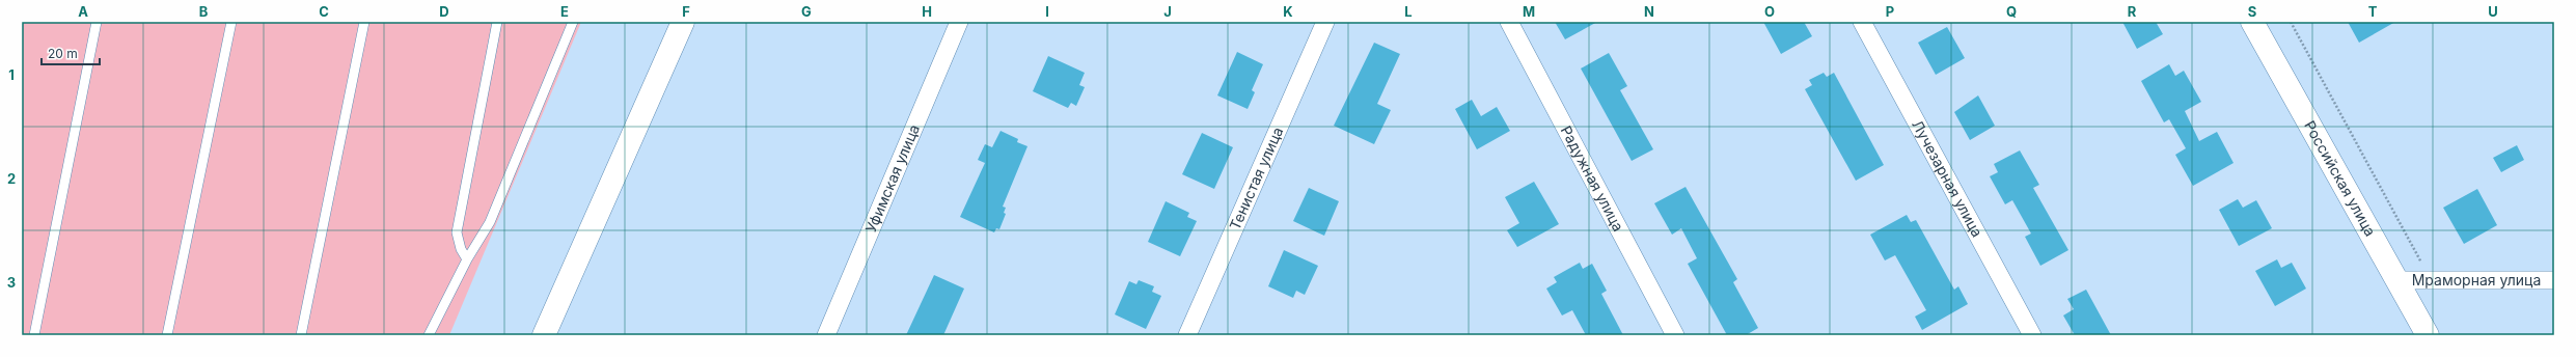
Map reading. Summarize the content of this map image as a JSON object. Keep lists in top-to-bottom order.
{
  "streets": {
    "main road": ["Российская улица"],
    "street": [
      "Уфимская улица",
      "Тенистая улица",
      "Радужная улица",
      "Лучезарная улица",
      "Мраморная улица"
    ]
  },
  "crossings": [
    ["Российская улица", "Мраморная улица"]
  ],
  "scale_bar": "20 m",
  "grid": {
    "columns": [
      "A",
      "B",
      "C",
      "D",
      "E",
      "F",
      "G",
      "H",
      "I",
      "J",
      "K",
      "L",
      "M",
      "N",
      "O",
      "P",
      "Q",
      "R",
      "S",
      "T",
      "U"
    ],
    "rows": ["1", "2", "3"]
  }
}
